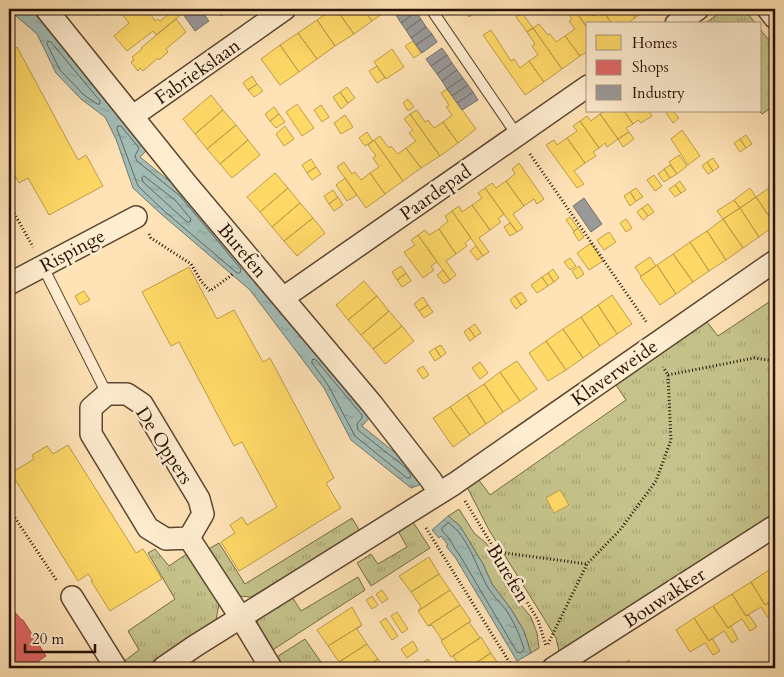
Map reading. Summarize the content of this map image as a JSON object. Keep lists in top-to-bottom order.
{
  "streets": {
    "street": [
      "Fabriekslaan",
      "Paardepad",
      "Rispinge",
      "Burefen",
      "Klaverweide",
      "De Oppers",
      "Bouwakker"
    ]
  },
  "crossings": [
    ["Fabriekslaan", "Burefen"],
    ["Paardepad", "Burefen"],
    ["Burefen", "Klaverweide"],
    ["Burefen", "Bouwakker"]
  ],
  "legend": ["Homes", "Shops", "Industry"],
  "scale_bar": "20 m"
}
